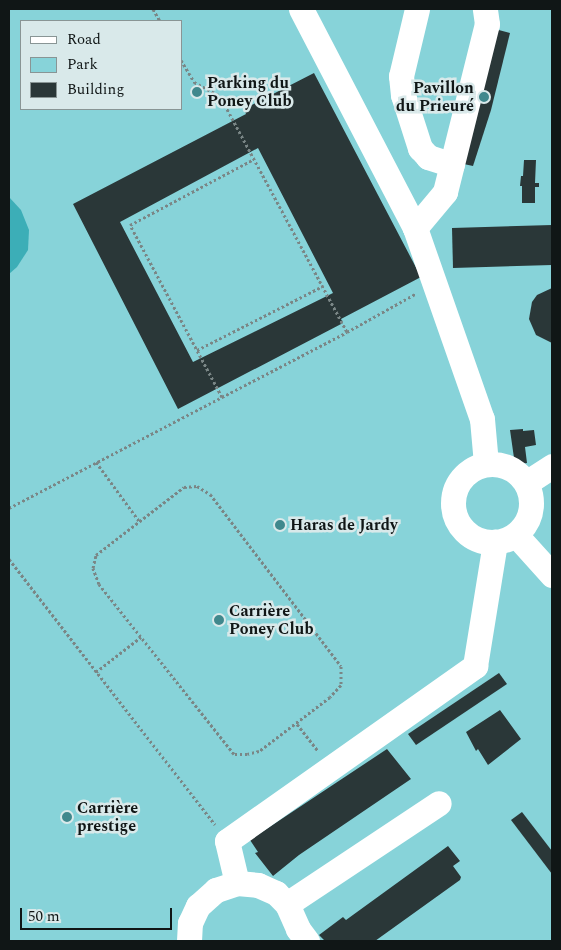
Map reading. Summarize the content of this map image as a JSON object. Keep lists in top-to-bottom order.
{
  "places": [
    "Parking du Poney Club",
    "Pavillon du Prieuré",
    "Haras de Jardy",
    "Carrière Poney Club",
    "Carrière prestige"
  ],
  "legend": ["Road", "Park", "Building"],
  "scale_bar": "50 m"
}
